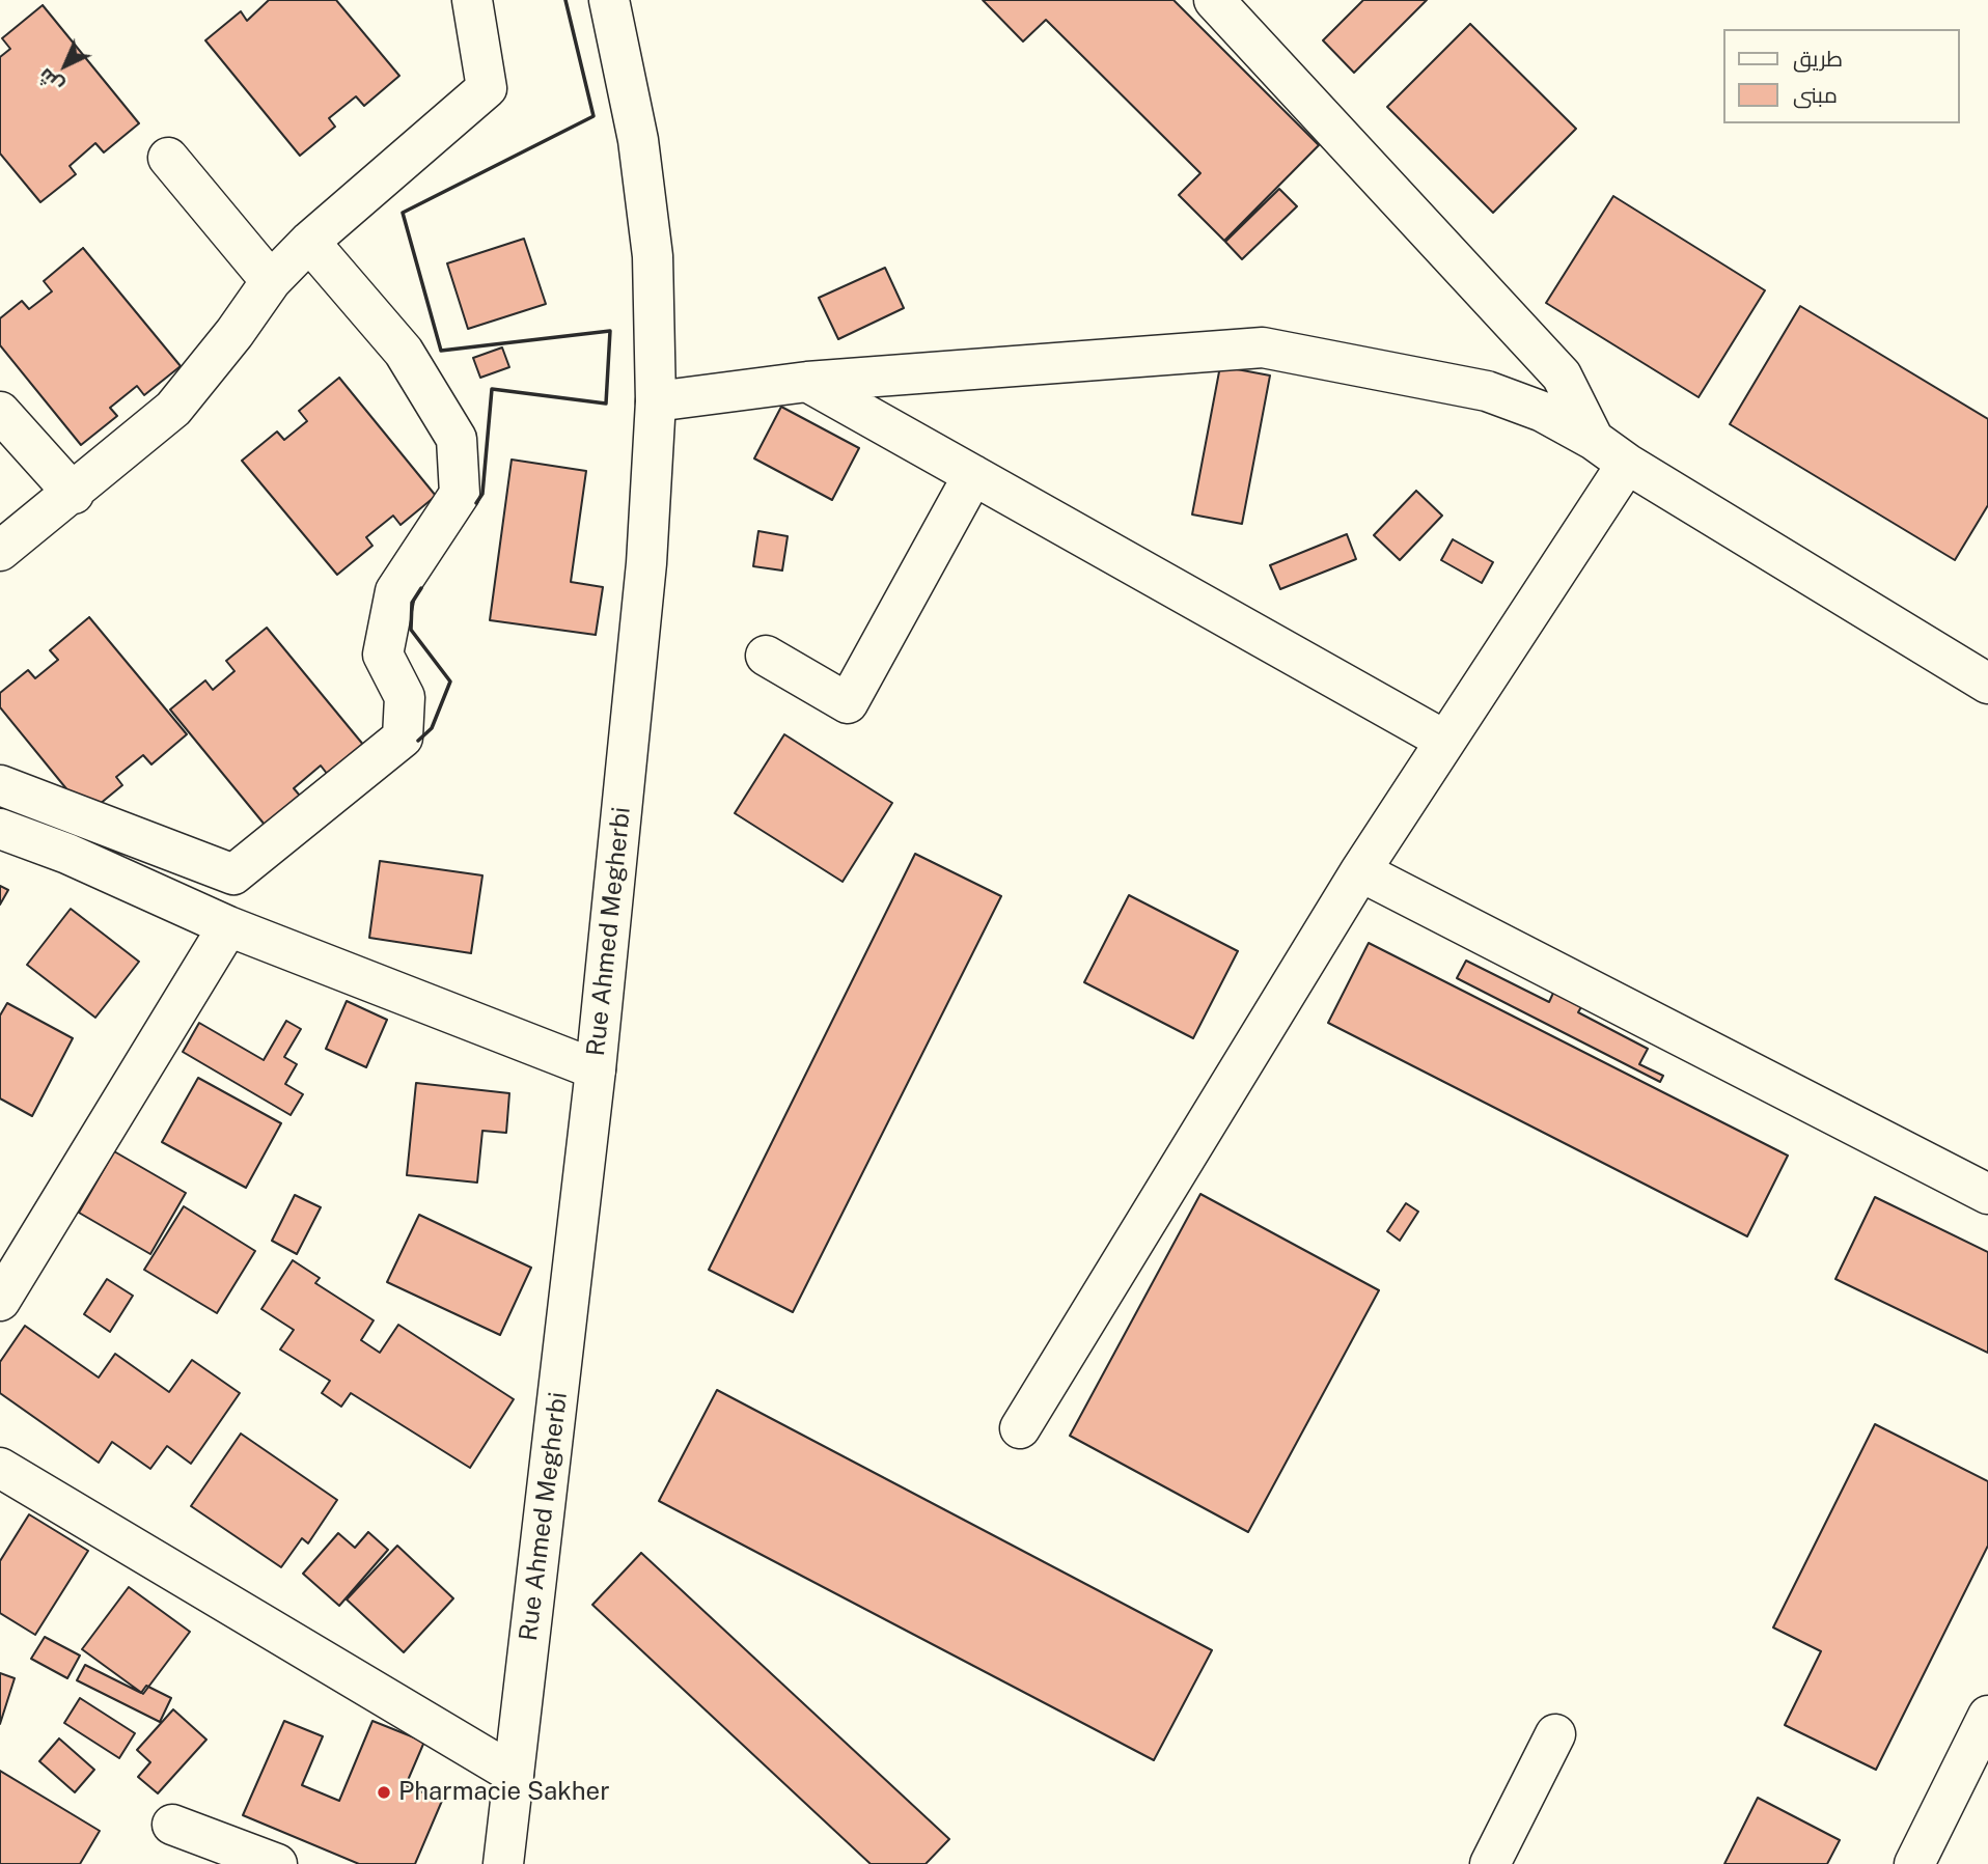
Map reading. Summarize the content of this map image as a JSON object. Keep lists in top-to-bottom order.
{
  "streets": {
    "street": ["Rue Ahmed Megherbi"]
  },
  "places": ["Pharmacie Sakher"],
  "legend": ["طريق", "مبنى"],
  "north": "bottom left"
}
